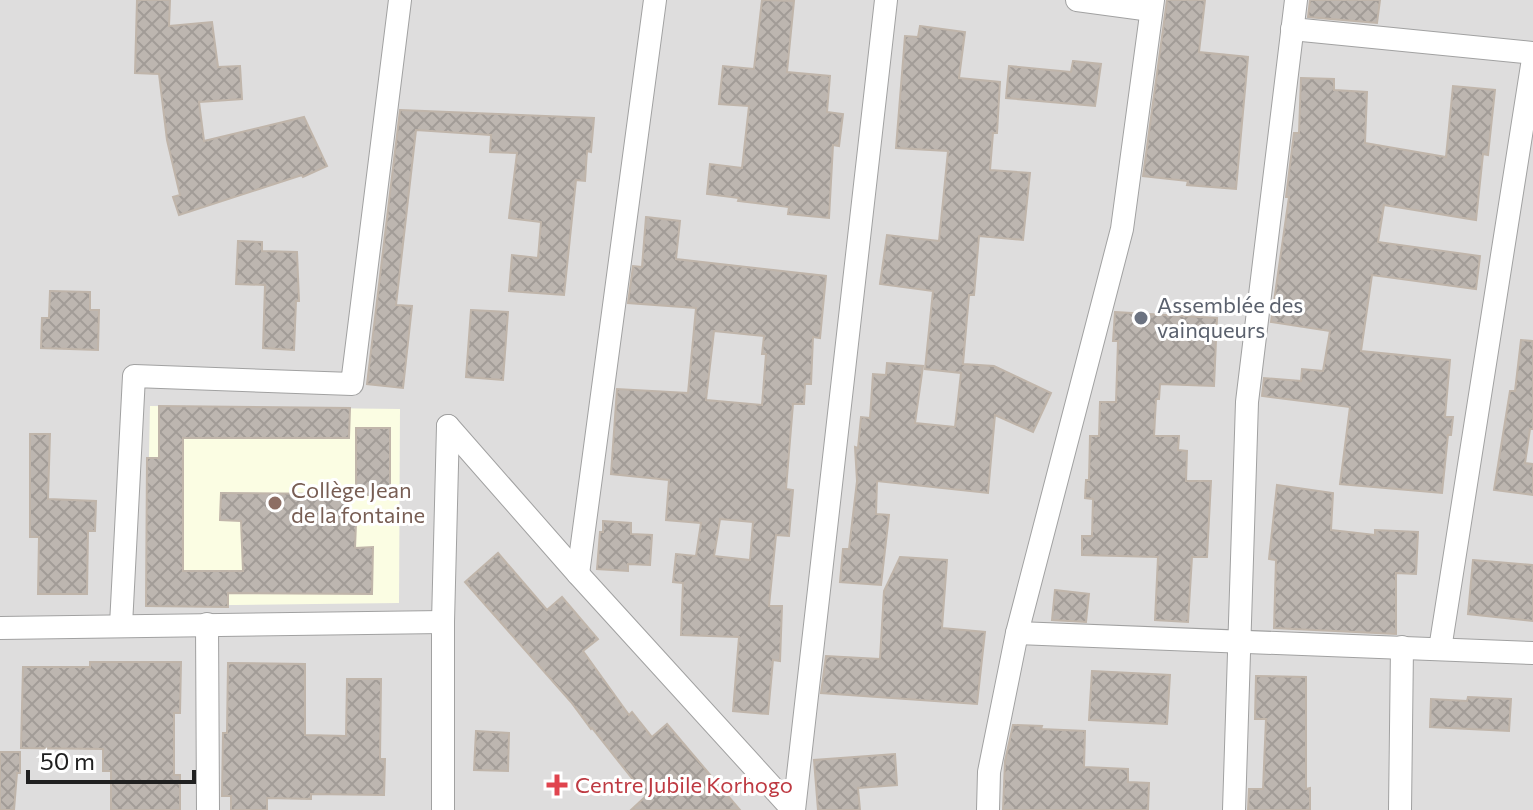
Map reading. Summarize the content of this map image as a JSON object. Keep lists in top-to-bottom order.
{
  "places": {
    "other": ["Assemblée des vainqueurs", "Collège Jean de la fontaine"],
    "health": ["Centre Jubile Korhogo"]
  },
  "scale_bar": "50 m"
}
